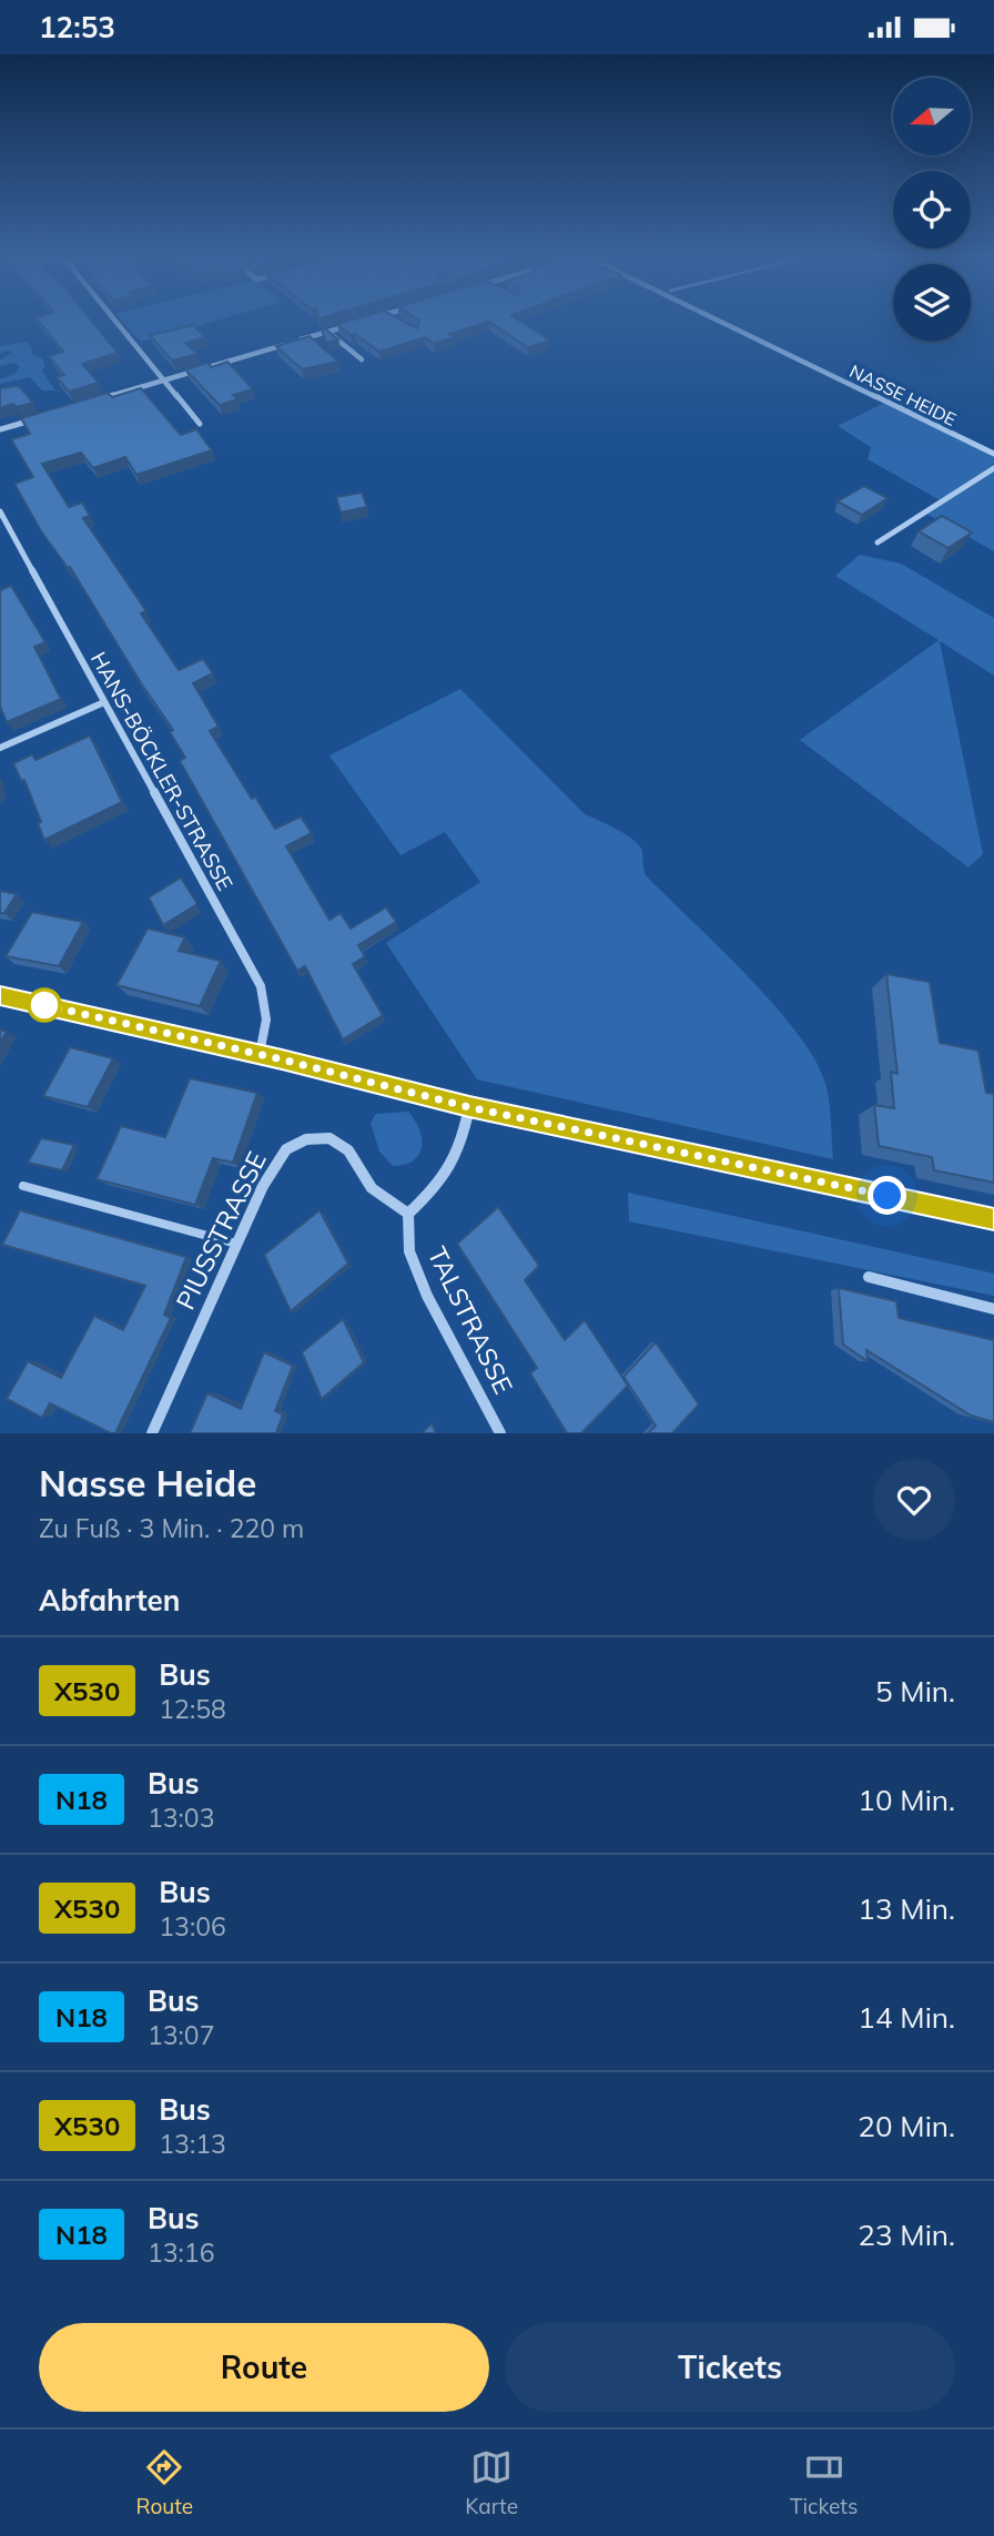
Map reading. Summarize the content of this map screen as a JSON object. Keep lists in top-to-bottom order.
{
  "streets": {
    "street": [
      "NASSE HEIDE",
      "HANS-BÖCKLER-STRASSE",
      "PIUSSTRASSE",
      "TALSTRASSE"
    ]
  },
  "crossings": [
    ["PIUSSTRASSE", "TALSTRASSE"]
  ],
  "lines": ["bus line X530"],
  "north": "left",
  "page": {
    "status": "12:53",
    "heading": [
      ["Nasse Heide", "Zu Fuß · 3 Min. · 220 m"],
      "Abfahrten"
    ],
    "list": [
      {
        "mark": "X530",
        "name": "Bus",
        "note": "12:58",
        "value": "5 Min."
      },
      {
        "mark": "N18",
        "name": "Bus",
        "note": "13:03",
        "value": "10 Min."
      },
      {
        "mark": "X530",
        "name": "Bus",
        "note": "13:06",
        "value": "13 Min."
      },
      {
        "mark": "N18",
        "name": "Bus",
        "note": "13:07",
        "value": "14 Min."
      },
      {
        "mark": "X530",
        "name": "Bus",
        "note": "13:13",
        "value": "20 Min."
      },
      {
        "mark": "N18",
        "name": "Bus",
        "note": "13:16",
        "value": "23 Min."
      }
    ],
    "buttons": ["Route", "Tickets"],
    "tabs": ["Route", "Karte", "Tickets"]
  }
}
